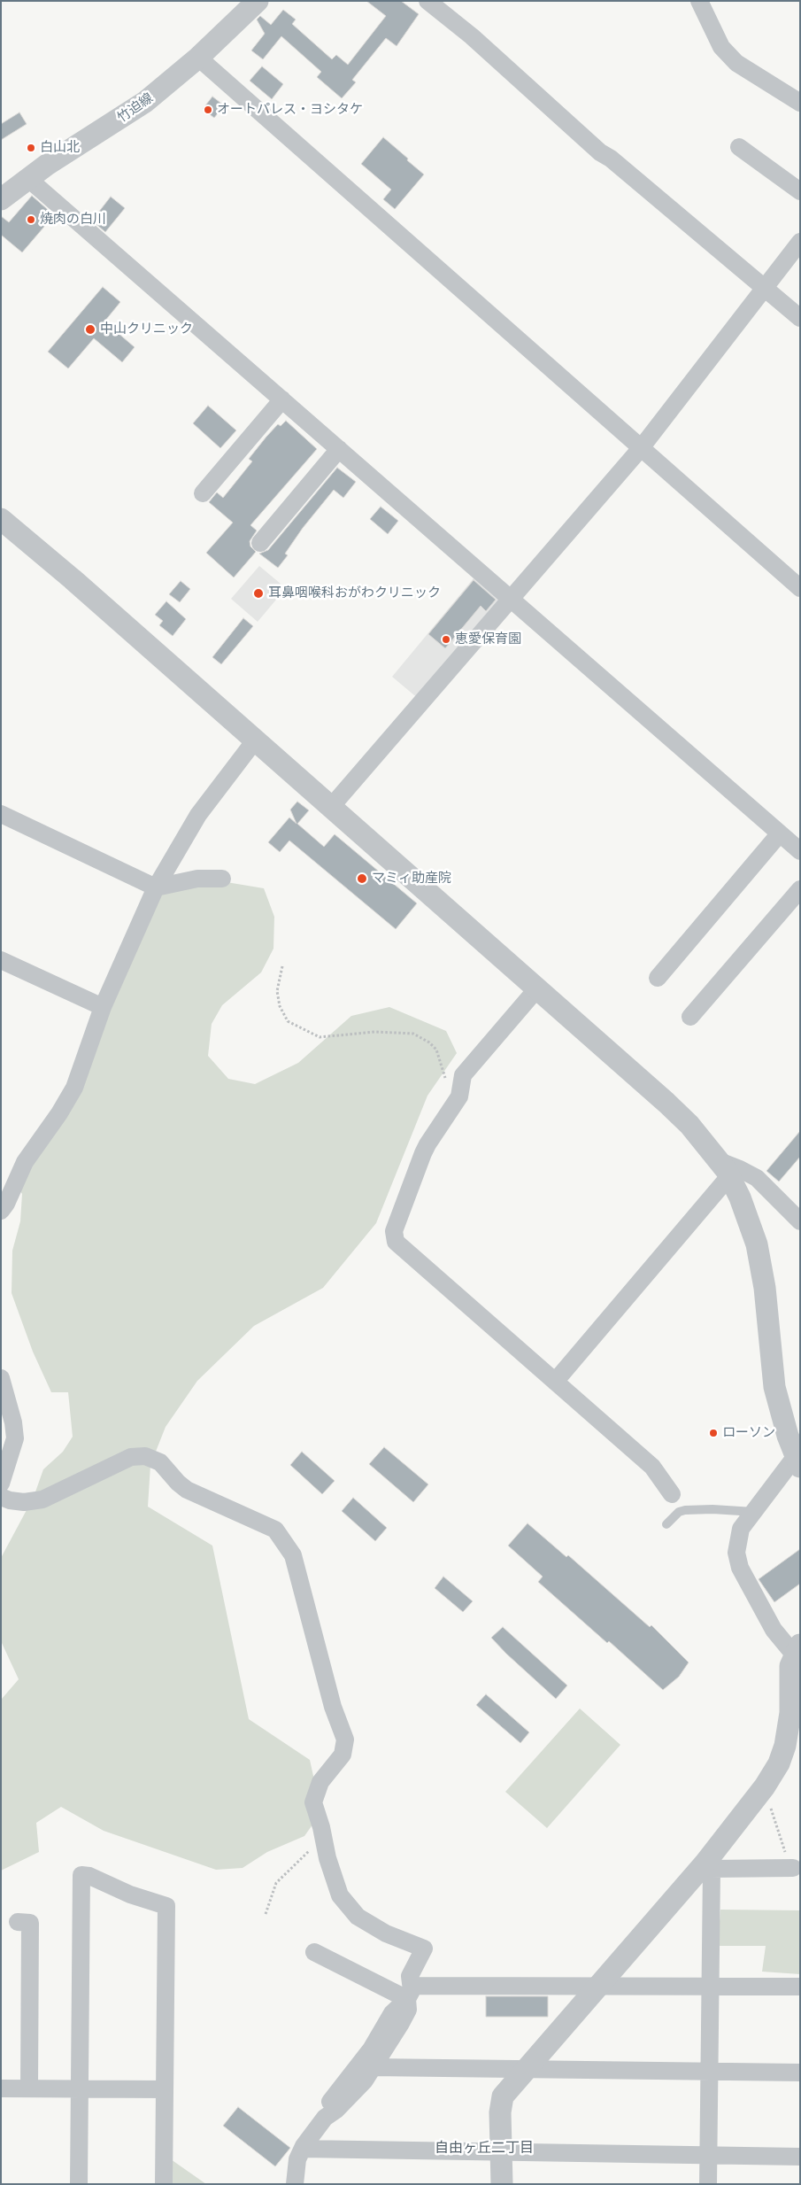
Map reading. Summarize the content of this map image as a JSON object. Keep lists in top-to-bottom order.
{
  "streets": {
    "street": ["竹迫線"]
  },
  "districts": ["自由ヶ丘二丁目"],
  "places": [
    "オートパレス・ヨシタケ",
    "白山北",
    "焼肉の白川",
    "中山クリニック",
    "耳鼻咽喉科おがわクリニック",
    "恵愛保育園",
    "マミィ助産院",
    "ローソン"
  ]
}
